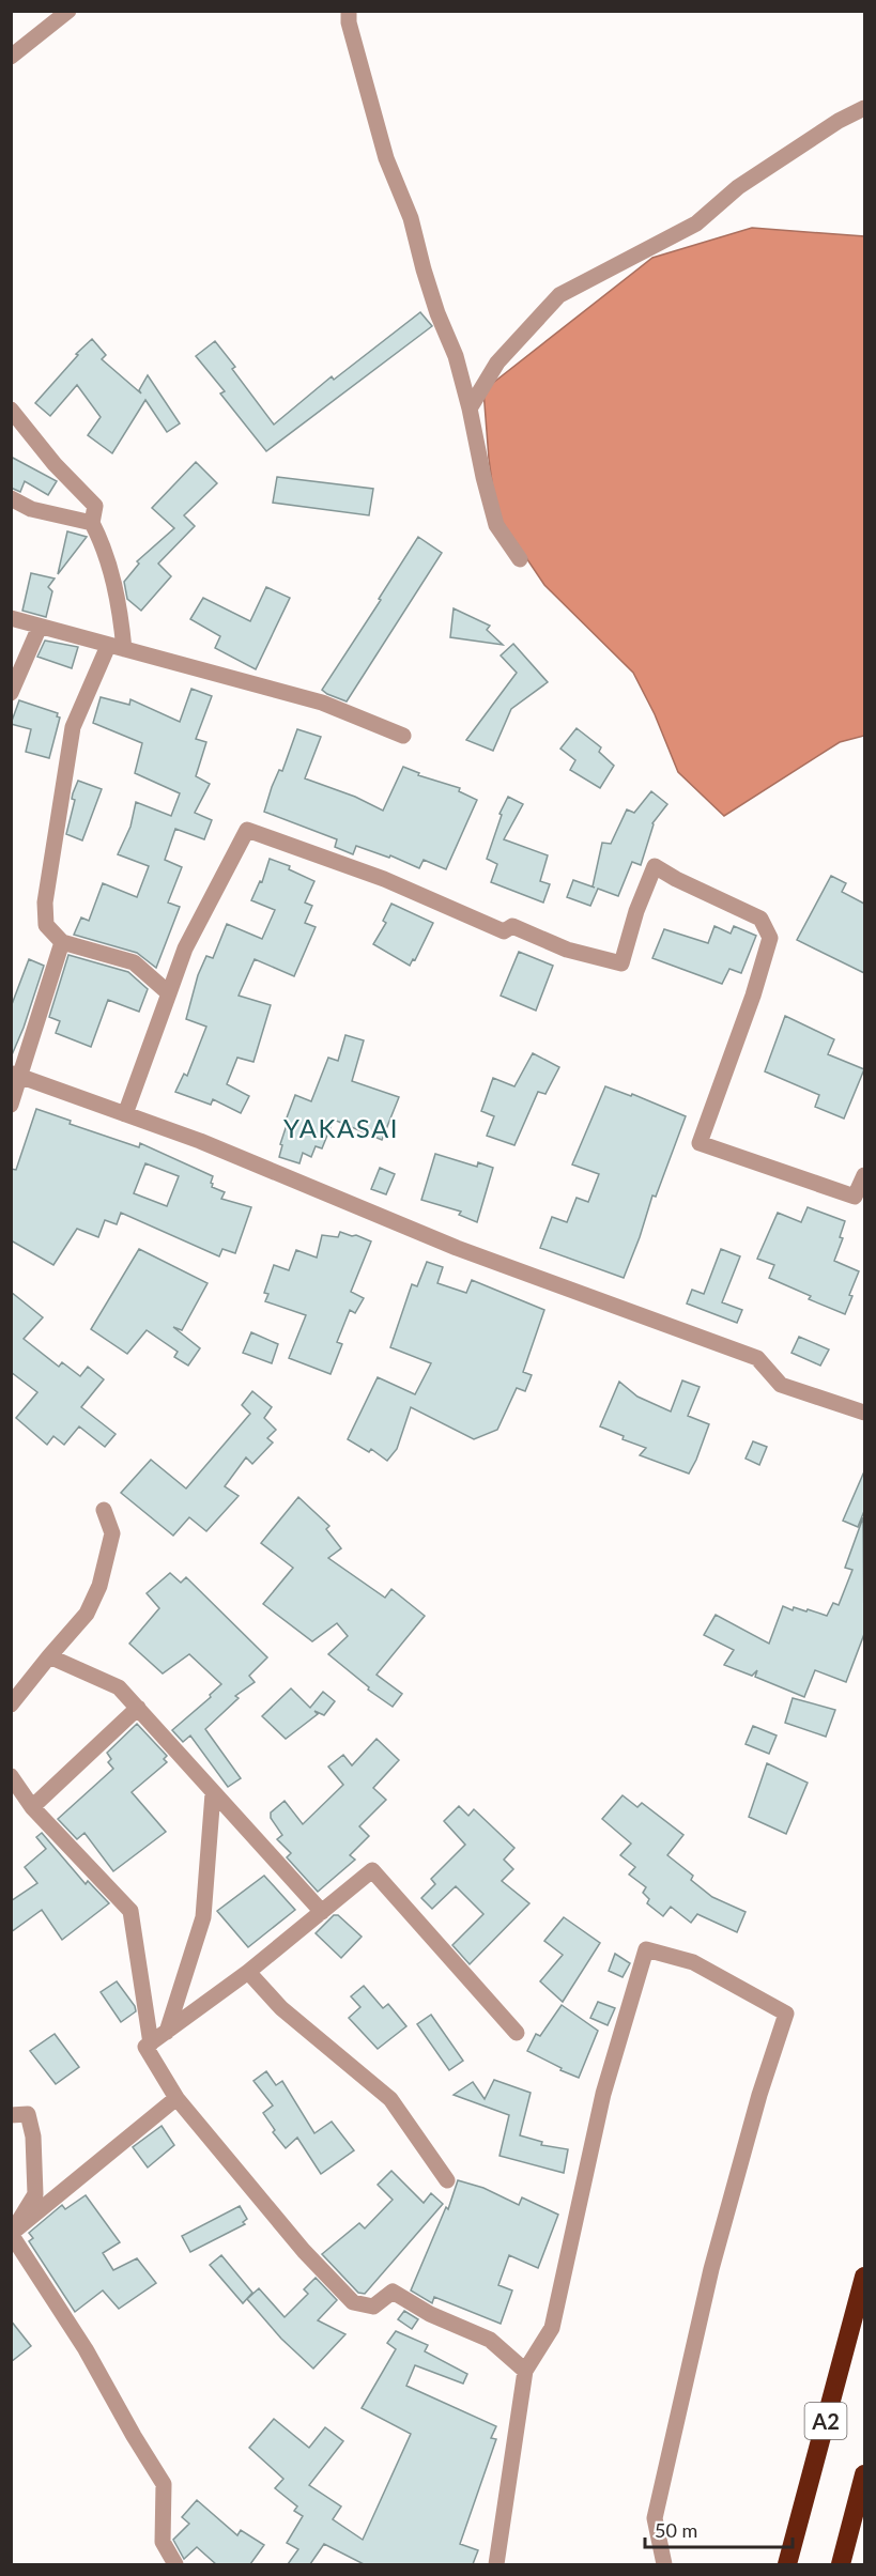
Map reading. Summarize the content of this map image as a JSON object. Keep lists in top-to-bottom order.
{
  "streets": {
    "highway": ["A2"]
  },
  "districts": ["YAKASAI"],
  "scale_bar": "50 m"
}
